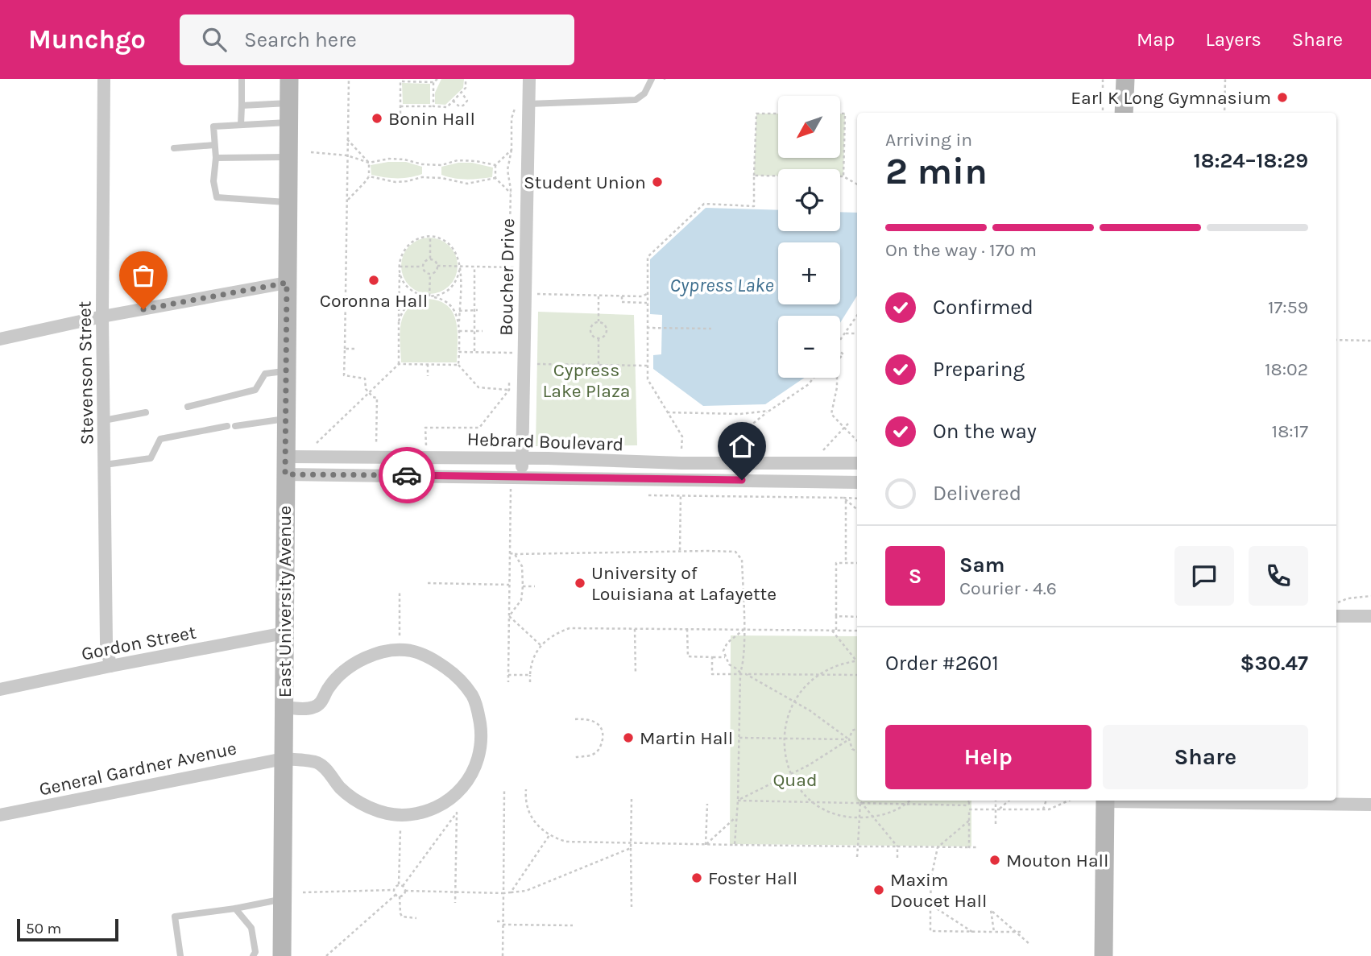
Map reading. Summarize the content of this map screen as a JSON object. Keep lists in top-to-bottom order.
{
  "streets": {
    "main road": ["East University Avenue"],
    "street": [
      "Boucher Drive",
      "Stevenson Street",
      "Hebrard Boulevard",
      "Gordon Street",
      "General Gardner Avenue"
    ]
  },
  "crossings": [
    ["Boucher Drive", "Hebrard Boulevard"],
    ["Stevenson Street", "Gordon Street"],
    ["Hebrard Boulevard", "East University Avenue"],
    ["East University Avenue", "Gordon Street"],
    ["East University Avenue", "General Gardner Avenue"]
  ],
  "water": ["Cypress Lake"],
  "parks": ["Cypress Lake Plaza", "Quad"],
  "places": [
    "Earl K Long Gymnasium",
    "Bonin Hall",
    "Student Union",
    "Coronna Hall",
    "University of Louisiana at Lafayette",
    "Martin Hall",
    "Mouton Hall",
    "Foster Hall",
    "Maxim Doucet Hall"
  ],
  "scale_bar": "50 m",
  "north": "bottom left",
  "page": {
    "header": "Munchgo",
    "search": "Search here",
    "nav": ["Map", "Layers", "Share"],
    "map_buttons": ["+", "−"],
    "heading": ["2 min", "Arriving in", "18:24–18:29"],
    "panel": [
      "Sam",
      "Courier · 4.6",
      "Order #2601",
      "$30.47"
    ],
    "bar": "On the way · 170 m",
    "list": [
      ["Confirmed", "17:59"],
      ["Preparing", "18:02"],
      ["On the way", "18:17"],
      "Delivered"
    ],
    "round": "S",
    "buttons": ["Help", "Share"],
    "scale": "50 m"
  }
}
